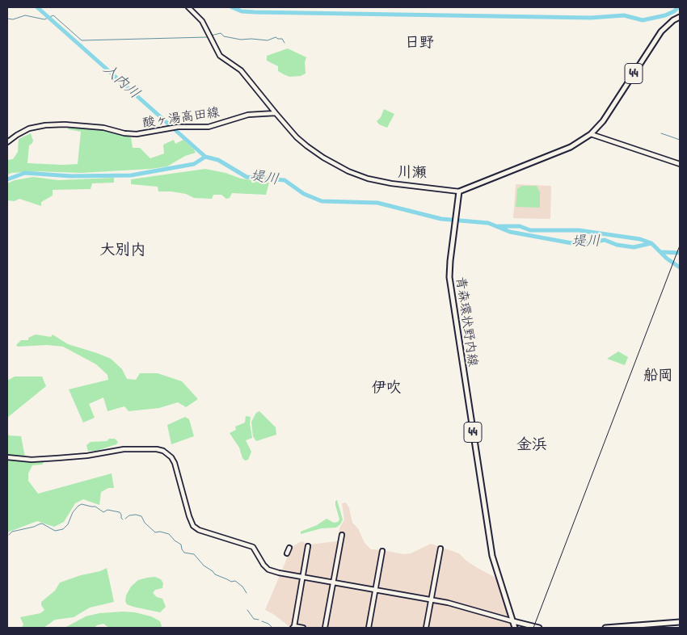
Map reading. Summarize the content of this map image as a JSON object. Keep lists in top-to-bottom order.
{
  "streets": {
    "main road": ["44", "青森環状野内線"],
    "street": ["酸ヶ湯高田線"]
  },
  "crossings": [
    ["44", "青森環状野内線"]
  ],
  "districts": [
    "日野",
    "川瀬",
    "大別内",
    "船岡",
    "伊吹",
    "金浜"
  ],
  "water": ["入内川", "堤川"]
}
